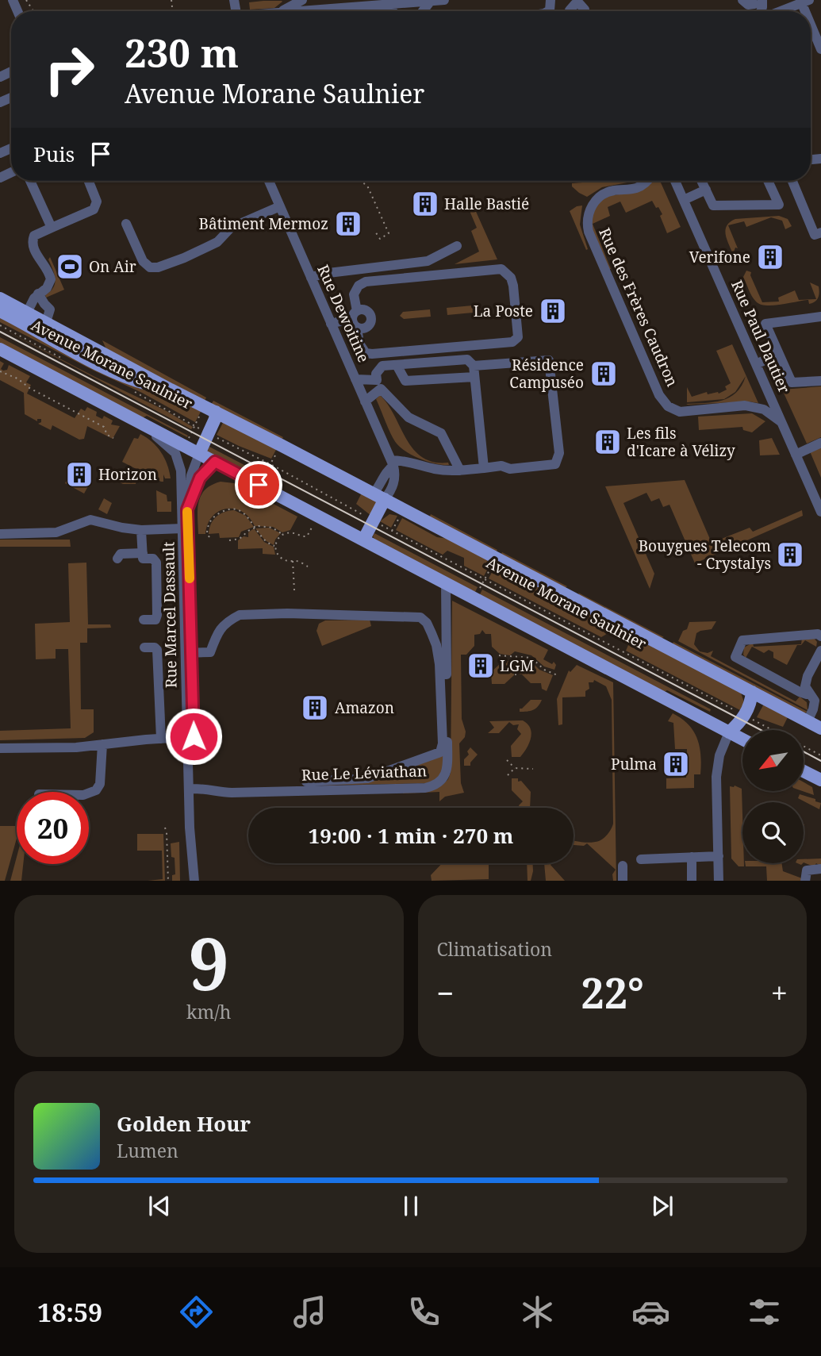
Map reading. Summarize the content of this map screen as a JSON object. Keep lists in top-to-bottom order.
{
  "streets": {
    "main road": ["Avenue Morane Saulnier"],
    "street": [
      "Rue des Frères Caudron",
      "Rue Dewoitine",
      "Rue Paul Dautier",
      "Rue Marcel Dassault",
      "Rue Le Léviathan"
    ]
  },
  "crossings": [
    ["Rue des Frères Caudron", "Rue Paul Dautier"],
    ["Avenue Morane Saulnier", "Rue Marcel Dassault"],
    ["Rue Marcel Dassault", "Rue Le Léviathan"]
  ],
  "places": {
    "building": [
      "Halle Bastié",
      "Bâtiment Mermoz",
      "Verifone",
      "La Poste",
      "Résidence Campuséo",
      "Les fils d'Icare à Vélizy",
      "Horizon",
      "Bouygues Telecom - Crystalys",
      "LGM",
      "Amazon",
      "Pulma"
    ],
    "sports": ["On Air"]
  },
  "north": "bottom left",
  "page": {
    "turn": ["230 m", "Avenue Morane Saulnier"],
    "then": "Puis",
    "limit": "20",
    "trip": "19:00 · 1 min · 270 m",
    "tile": [
      ["9", "km/h"],
      "Climatisation"
    ],
    "heat": ["−", "22°", "+"],
    "song": ["Golden Hour", "Lumen"],
    "tabs": "18:59"
  }
}
